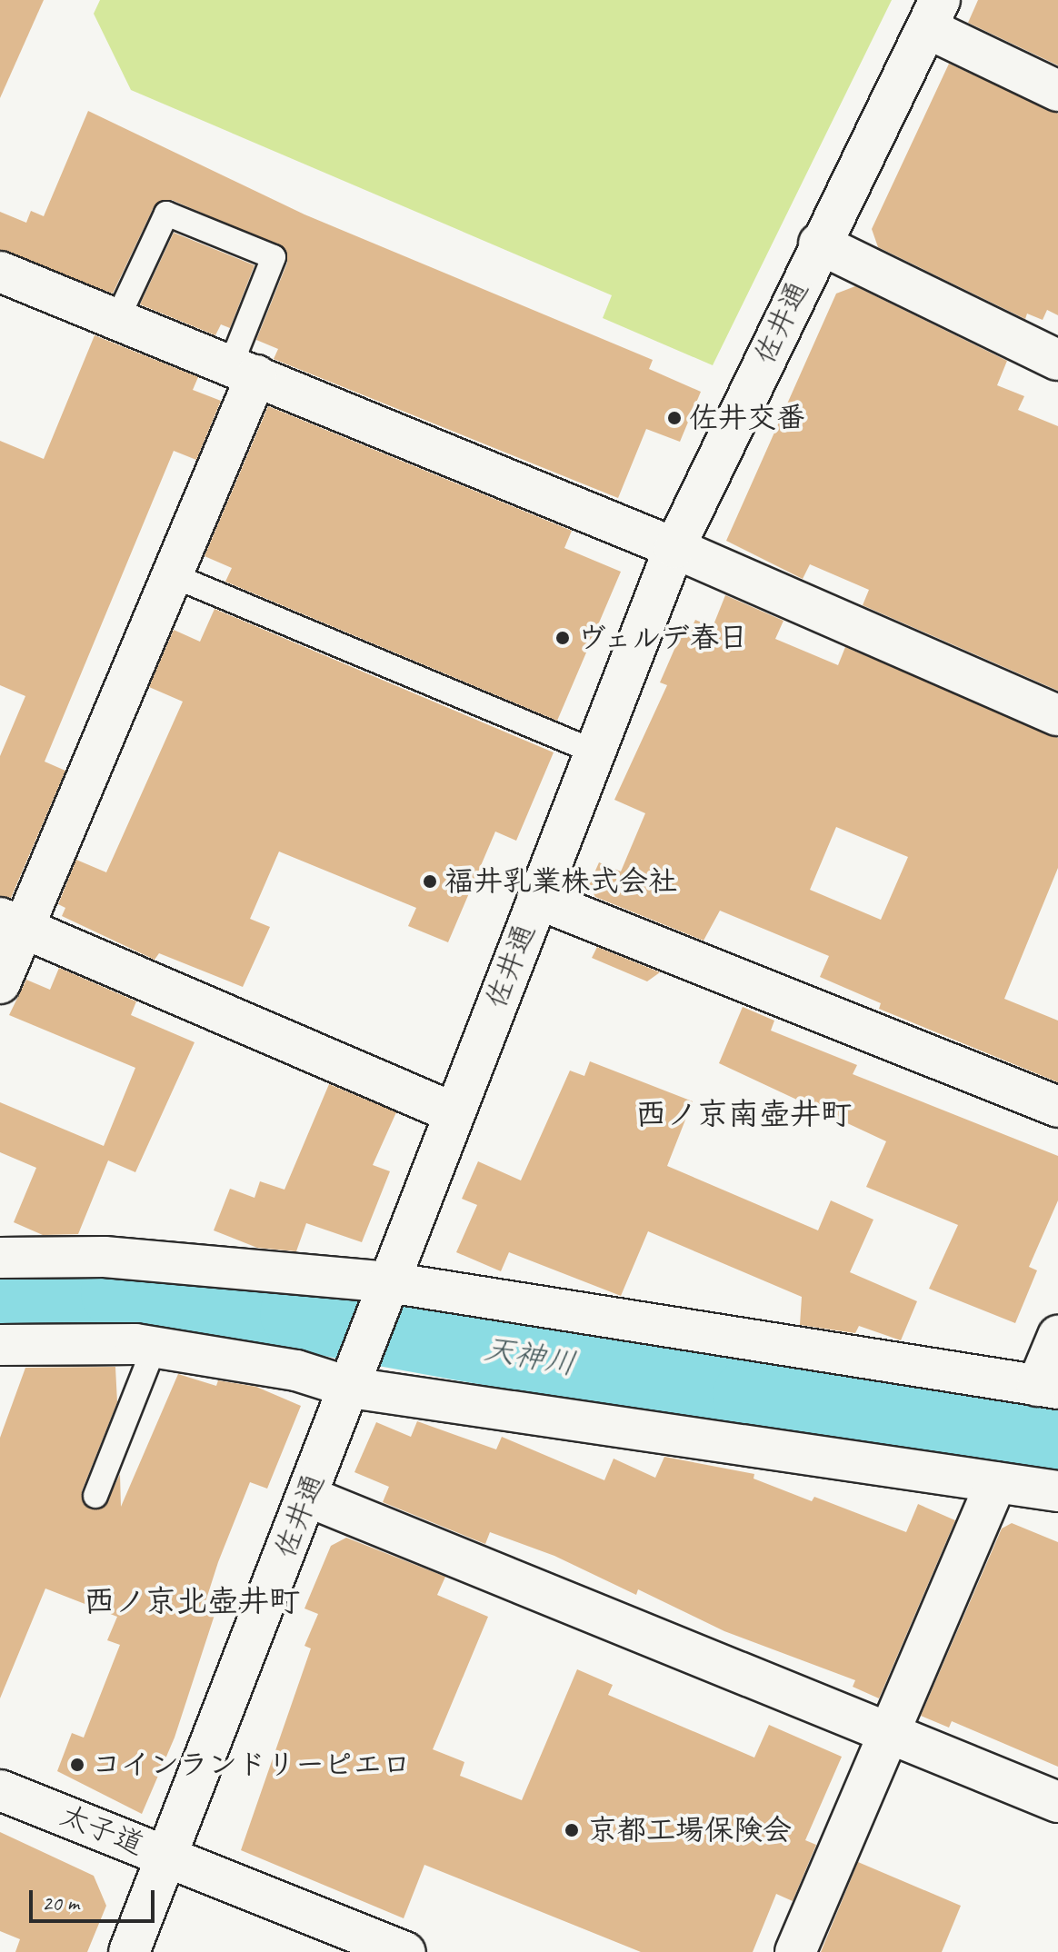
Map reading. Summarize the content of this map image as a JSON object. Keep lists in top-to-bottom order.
{
  "streets": {
    "street": ["佐井通", "太子道"]
  },
  "crossings": [
    ["佐井通", "太子道"]
  ],
  "districts": ["西ノ京南壺井町", "西ノ京北壺井町"],
  "water": ["天神川"],
  "places": [
    "佐井交番",
    "ヴェルデ春日",
    "福井乳業株式会社",
    "コインランドリーピエロ",
    "京都工場保険会"
  ],
  "scale_bar": "20 m"
}
